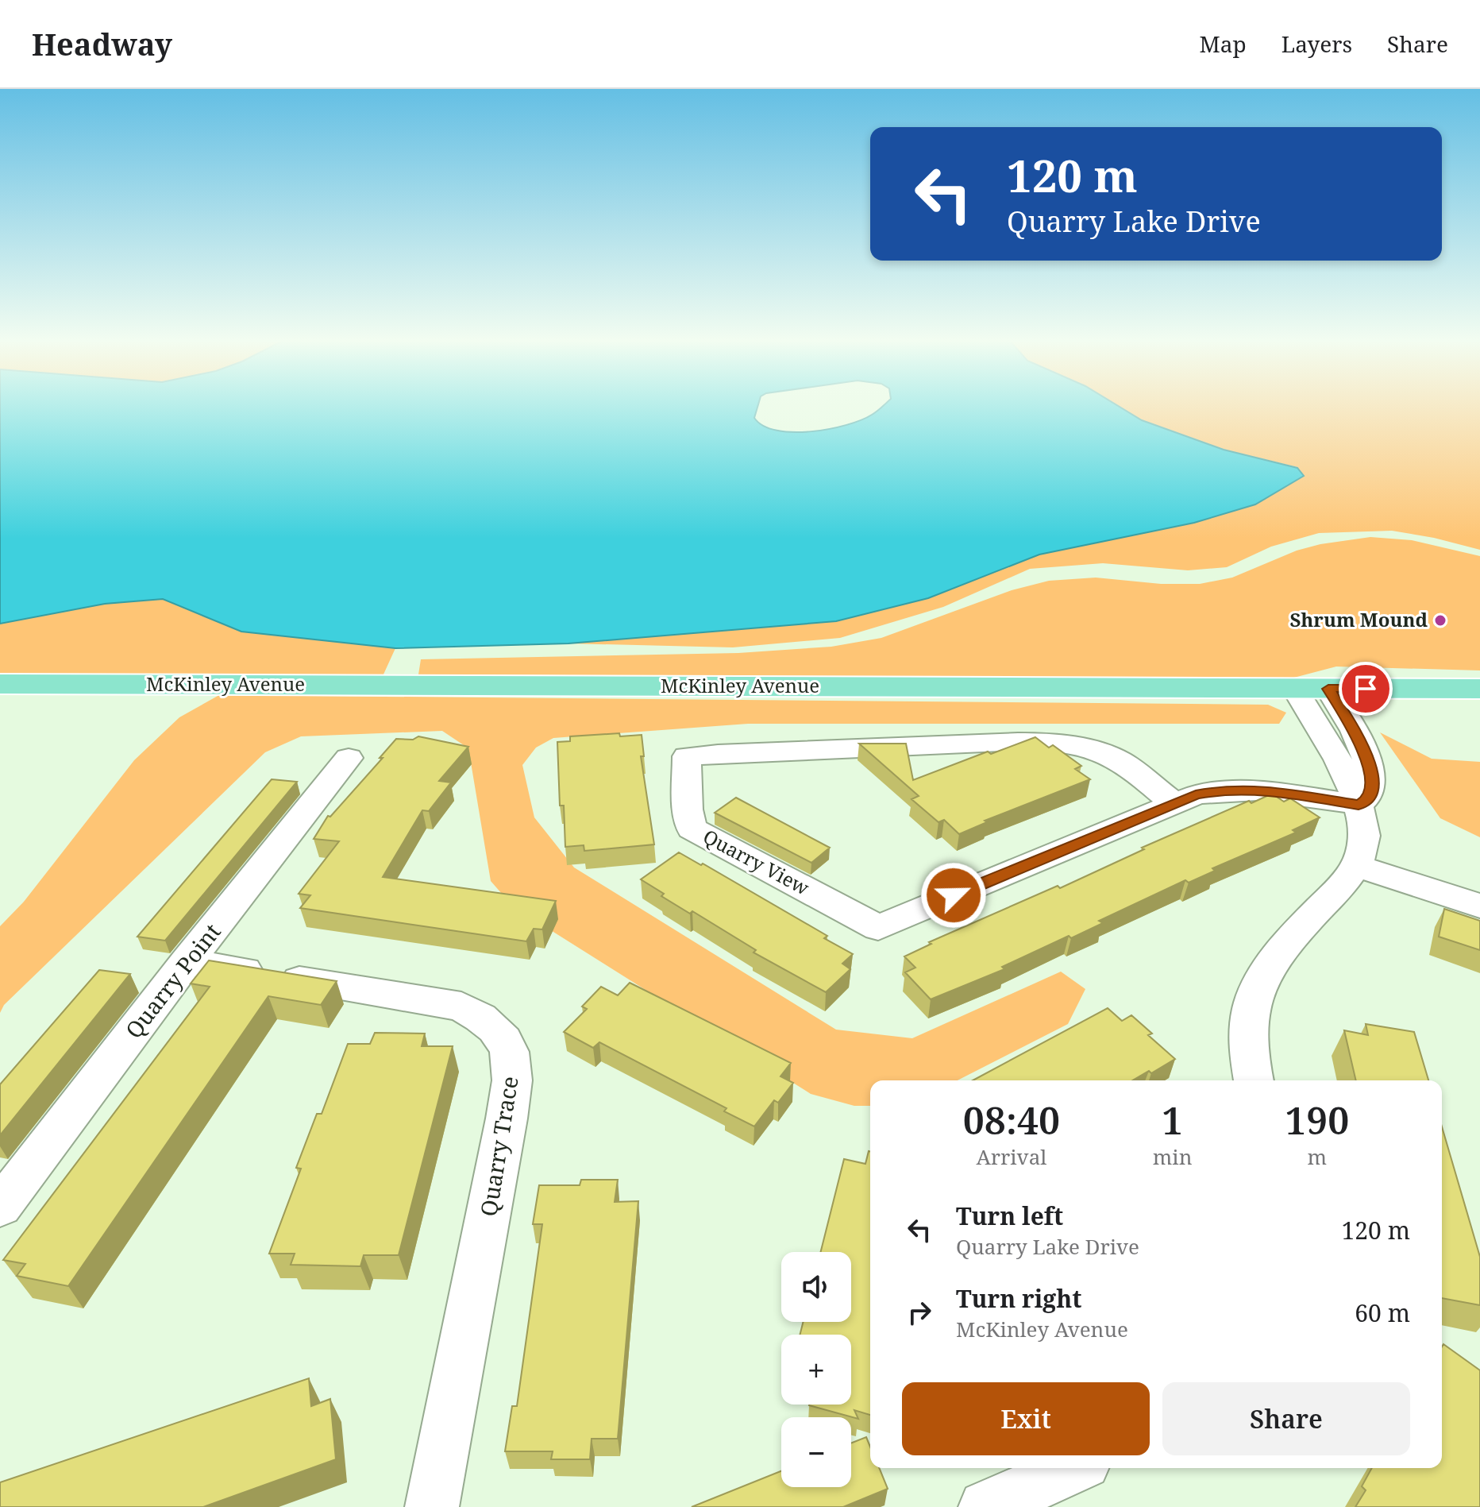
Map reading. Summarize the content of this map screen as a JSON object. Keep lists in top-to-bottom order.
{
  "streets": {
    "main road": ["McKinley Avenue"],
    "street": ["Quarry View", "Quarry Point", "Quarry Trace"]
  },
  "crossings": [
    ["Quarry Point", "Quarry Trace"]
  ],
  "places": ["Shrum Mound"],
  "page": {
    "header": "Headway",
    "nav": ["Map", "Layers", "Share"],
    "turn": ["120 m", "Quarry Lake Drive"],
    "eta": [
      "08:40",
      "Arrival",
      "1",
      "min",
      "190",
      "m"
    ],
    "list": [
      {
        "name": "Turn left",
        "note": "Quarry Lake Drive",
        "value": "120 m"
      },
      {
        "name": "Turn right",
        "note": "McKinley Avenue",
        "value": "60 m"
      }
    ],
    "map_buttons": ["+", "−"],
    "buttons": ["Exit", "Share"]
  }
}
